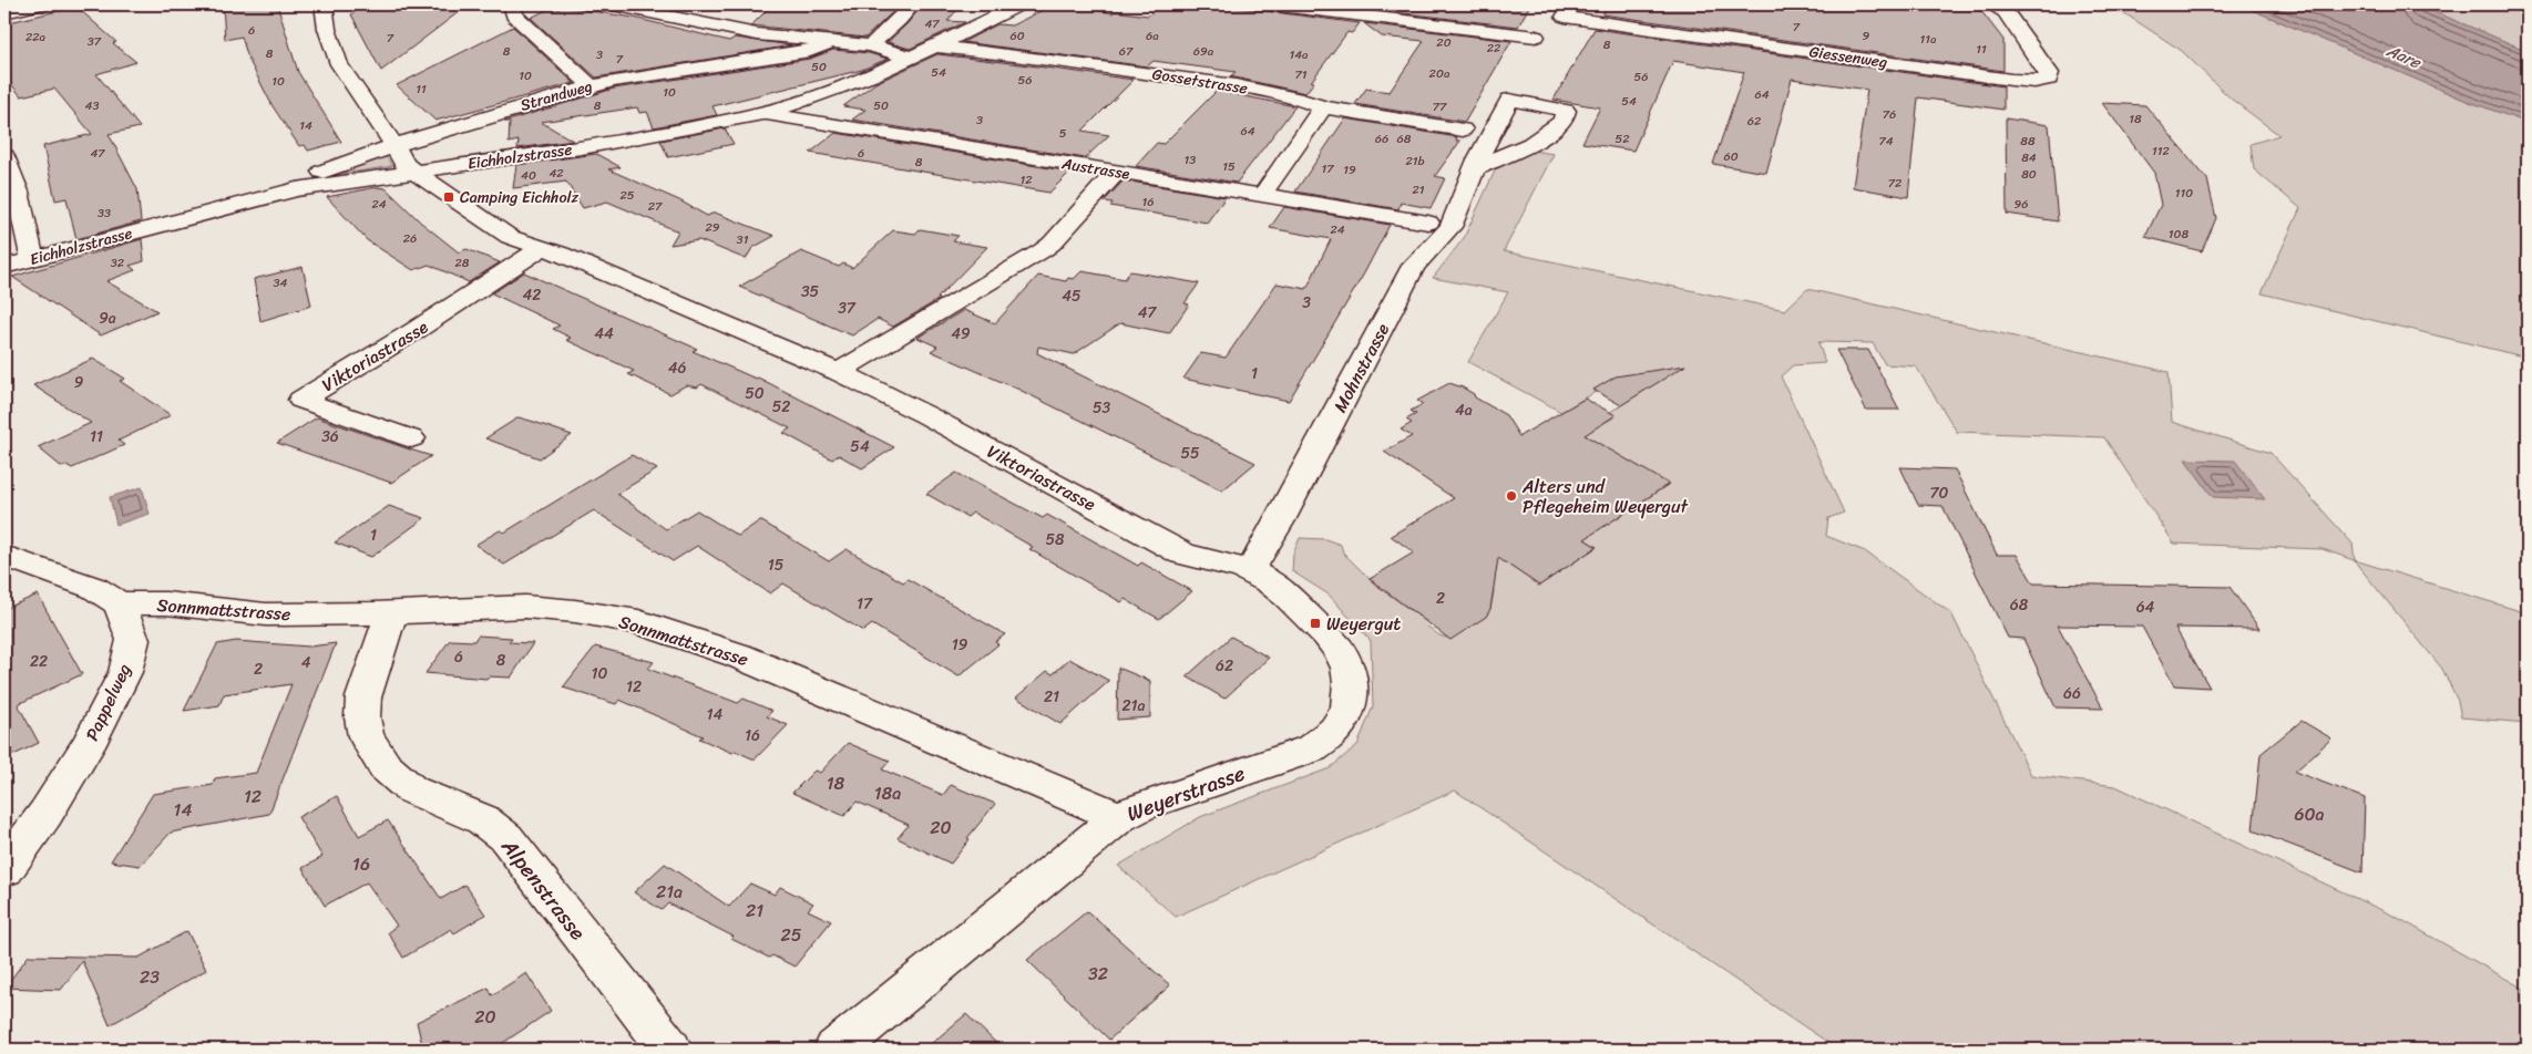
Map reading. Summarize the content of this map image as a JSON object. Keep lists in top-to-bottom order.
{
  "streets": {
    "street": [
      "Giessenweg",
      "Gossetstrasse",
      "Strandweg",
      "Eichholzstrasse",
      "Austrasse",
      "Viktoriastrasse",
      "Mohnstrasse",
      "Sonnmattstrasse",
      "Pappelweg",
      "Weyerstrasse",
      "Alpenstrasse"
    ]
  },
  "crossings": [
    ["Gossetstrasse", "Eichholzstrasse"],
    ["Strandweg", "Eichholzstrasse"],
    ["Strandweg", "Viktoriastrasse"],
    ["Eichholzstrasse", "Austrasse"],
    ["Eichholzstrasse", "Viktoriastrasse"],
    ["Viktoriastrasse", "Mohnstrasse"],
    ["Viktoriastrasse", "Weyerstrasse"],
    ["Mohnstrasse", "Weyerstrasse"],
    ["Sonnmattstrasse", "Pappelweg"],
    ["Sonnmattstrasse", "Weyerstrasse"],
    ["Sonnmattstrasse", "Alpenstrasse"]
  ],
  "water": ["Aare"],
  "places": {
    "transit": ["Camping Eichholz", "Weyergut"],
    "other": ["Alters und Pflegeheim Weyergut"]
  },
  "house_numbers": [
    "47",
    "7",
    "6",
    "60",
    "6a",
    "9",
    "22a",
    "7",
    "11a",
    "37",
    "20",
    "8",
    "22",
    "11",
    "8",
    "67",
    "69a",
    "8",
    "3",
    "14a",
    "7",
    "50",
    "54",
    "20a",
    "71",
    "10",
    "56",
    "56",
    "10",
    "11",
    "10",
    "64",
    "54",
    "43",
    "8",
    "50",
    "77",
    "76",
    "18",
    "3",
    "62",
    "14",
    "64",
    "5",
    "66",
    "68",
    "52",
    "74",
    "88",
    "112",
    "47",
    "6",
    "60",
    "84",
    "13",
    "21b",
    "8",
    "15",
    "17",
    "19",
    "42",
    "80",
    "40",
    "12",
    "72",
    "21",
    "110",
    "25",
    "16",
    "24",
    "96",
    "27",
    "33",
    "29",
    "24",
    "108",
    "26",
    "31",
    "32",
    "28",
    "34",
    "35",
    "42",
    "45",
    "3",
    "37",
    "47",
    "9a",
    "44",
    "49",
    "46",
    "1",
    "9",
    "50",
    "52",
    "53",
    "4a",
    "11",
    "36",
    "54",
    "55",
    "70",
    "1",
    "58",
    "15",
    "2",
    "17",
    "68",
    "64",
    "19",
    "6",
    "8",
    "22",
    "4",
    "62",
    "2",
    "10",
    "12",
    "66",
    "21",
    "21a",
    "14",
    "16",
    "18",
    "18a",
    "12",
    "14",
    "60a",
    "20",
    "16",
    "21a",
    "21",
    "25",
    "32",
    "23",
    "20"
  ]
}
